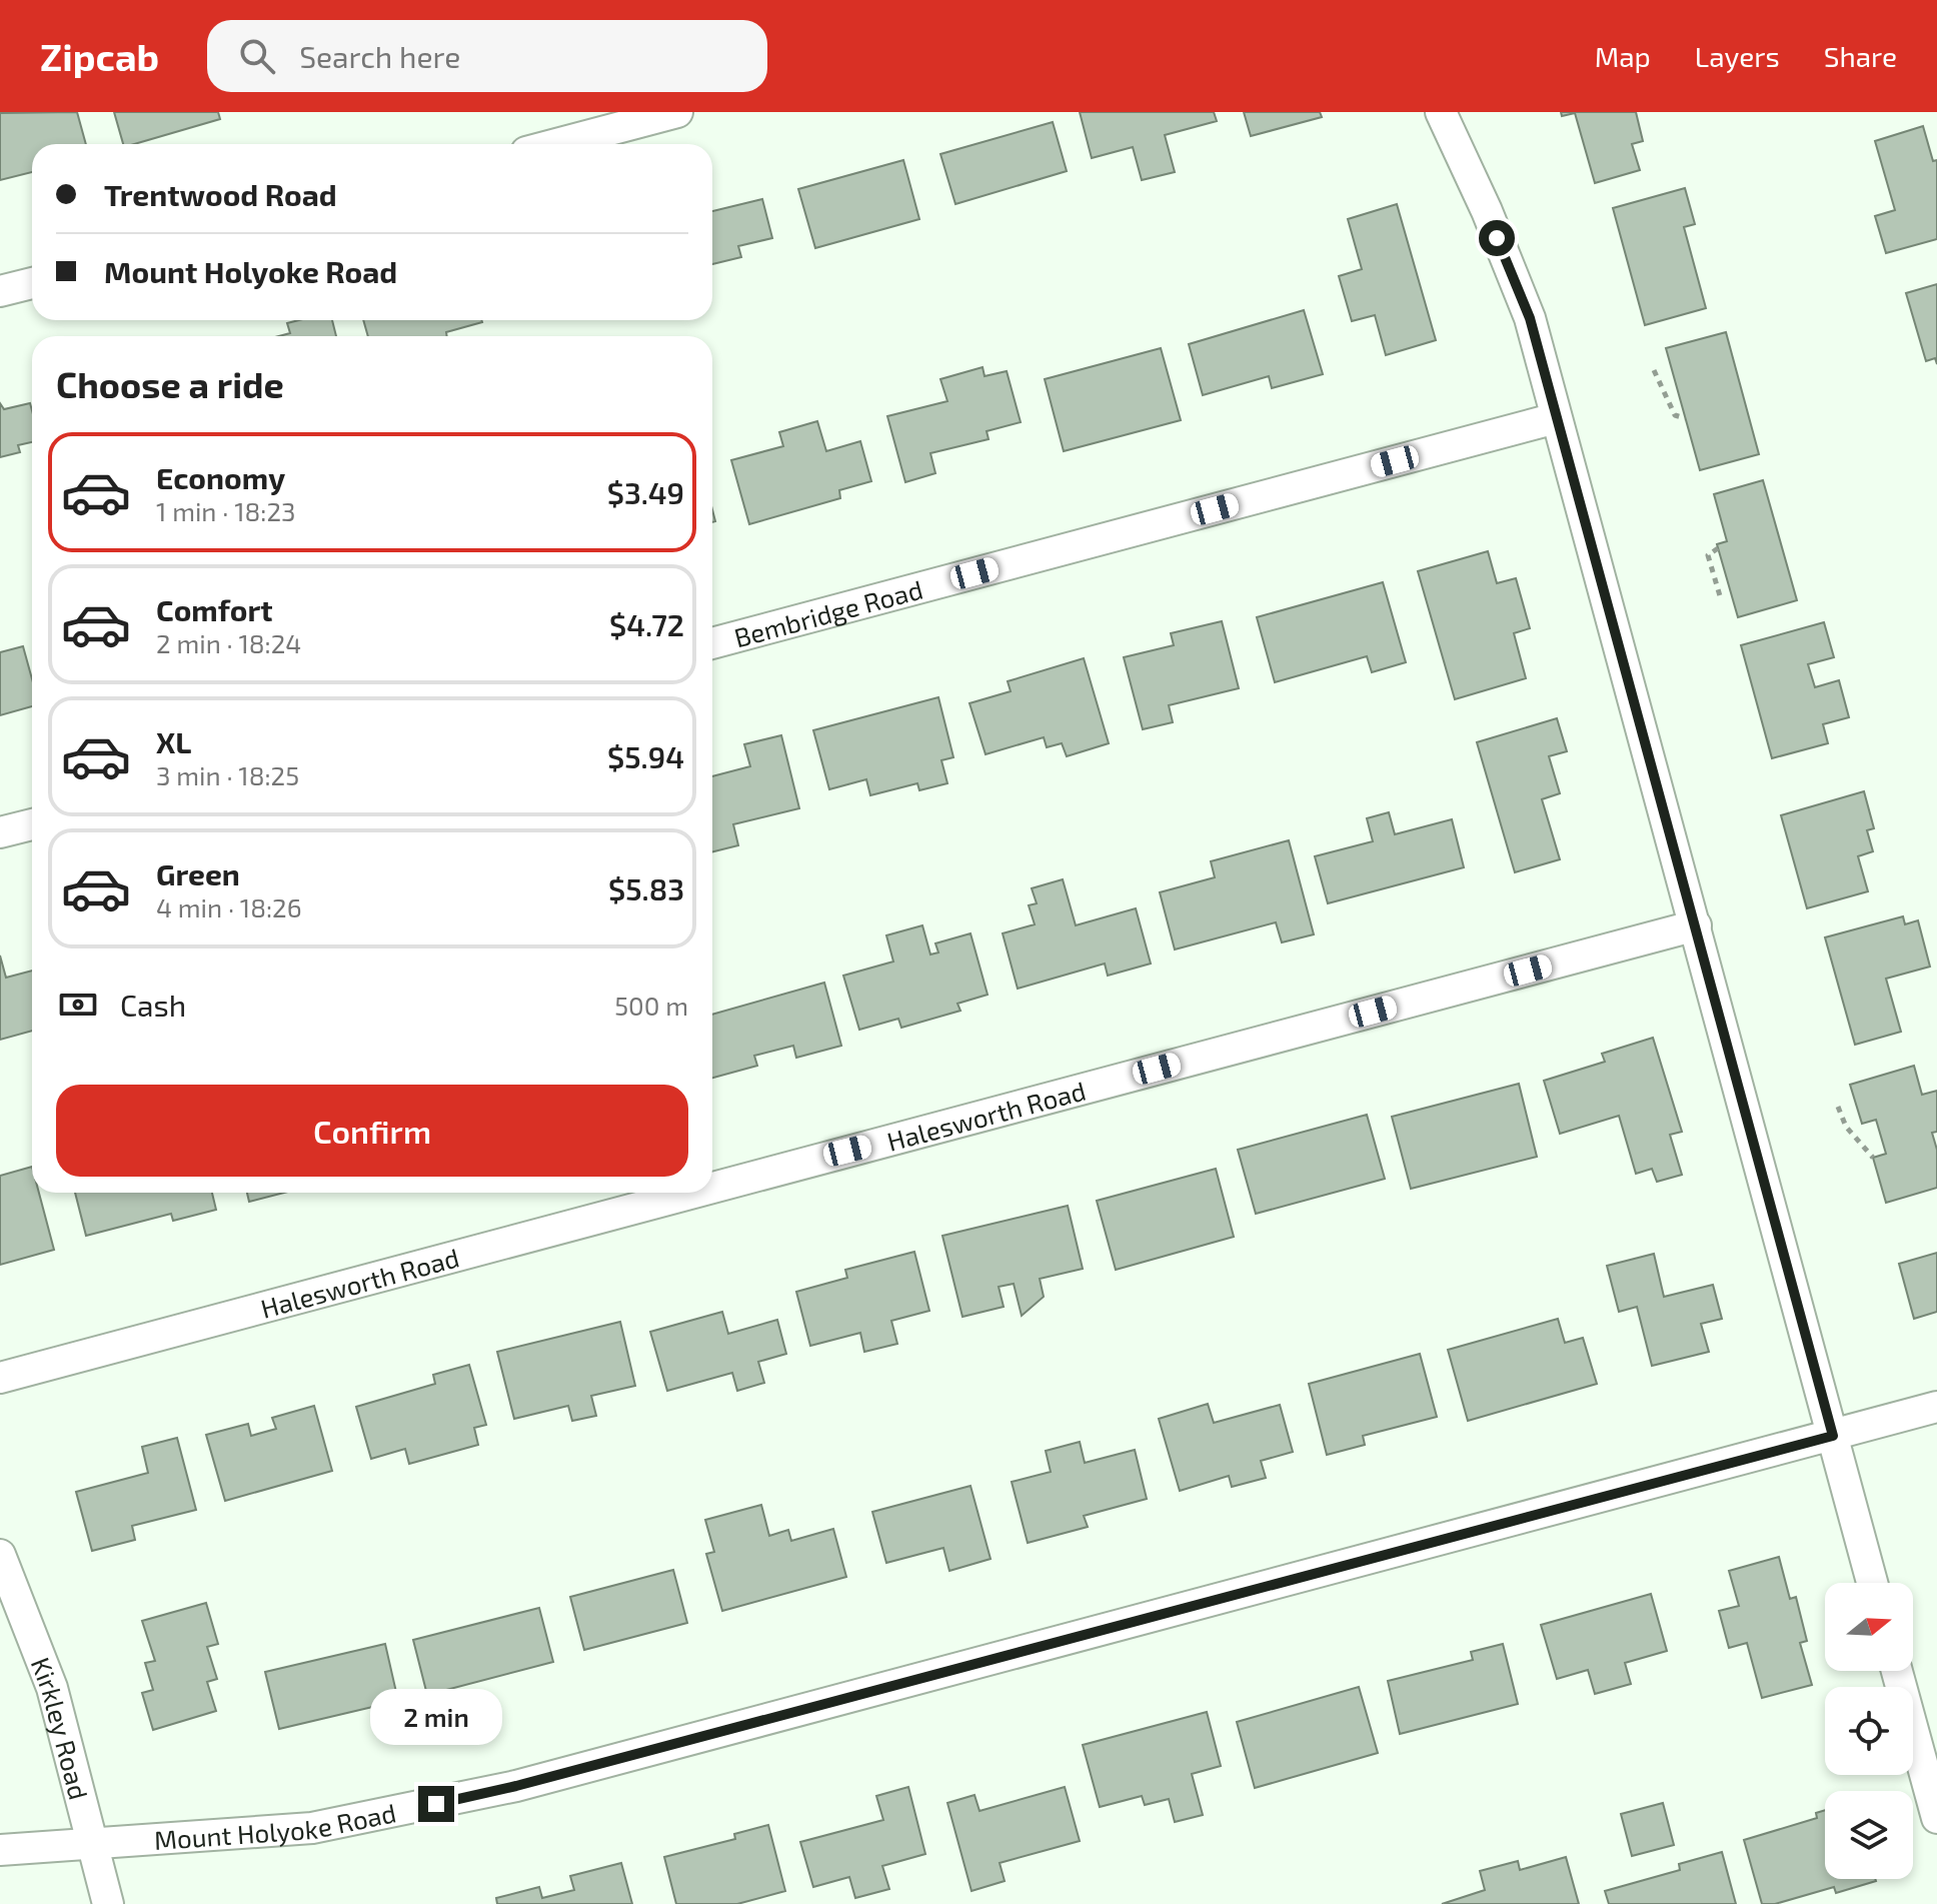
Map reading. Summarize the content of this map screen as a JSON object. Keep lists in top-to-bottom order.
{
  "streets": {
    "street": [
      "Bembridge Road",
      "Halesworth Road",
      "Kirkley Road",
      "Mount Holyoke Road"
    ]
  },
  "crossings": [
    ["Kirkley Road", "Mount Holyoke Road"]
  ],
  "north": "right",
  "page": {
    "header": "Zipcab",
    "search": "Search here",
    "nav": ["Map", "Layers", "Share"],
    "banner": ["Trentwood Road", "Mount Holyoke Road"],
    "heading": "Choose a ride",
    "list": [
      {
        "name": "Economy",
        "note": "1 min · 18:23",
        "value": "$3.49"
      },
      {
        "name": "Comfort",
        "note": "2 min · 18:24",
        "value": "$4.72"
      },
      {
        "name": "XL",
        "note": "3 min · 18:25",
        "value": "$5.94"
      },
      {
        "name": "Green",
        "note": "4 min · 18:26",
        "value": "$5.83"
      }
    ],
    "pay": ["Cash", "500 m"],
    "buttons": "Confirm",
    "bubble": "2 min"
  }
}
